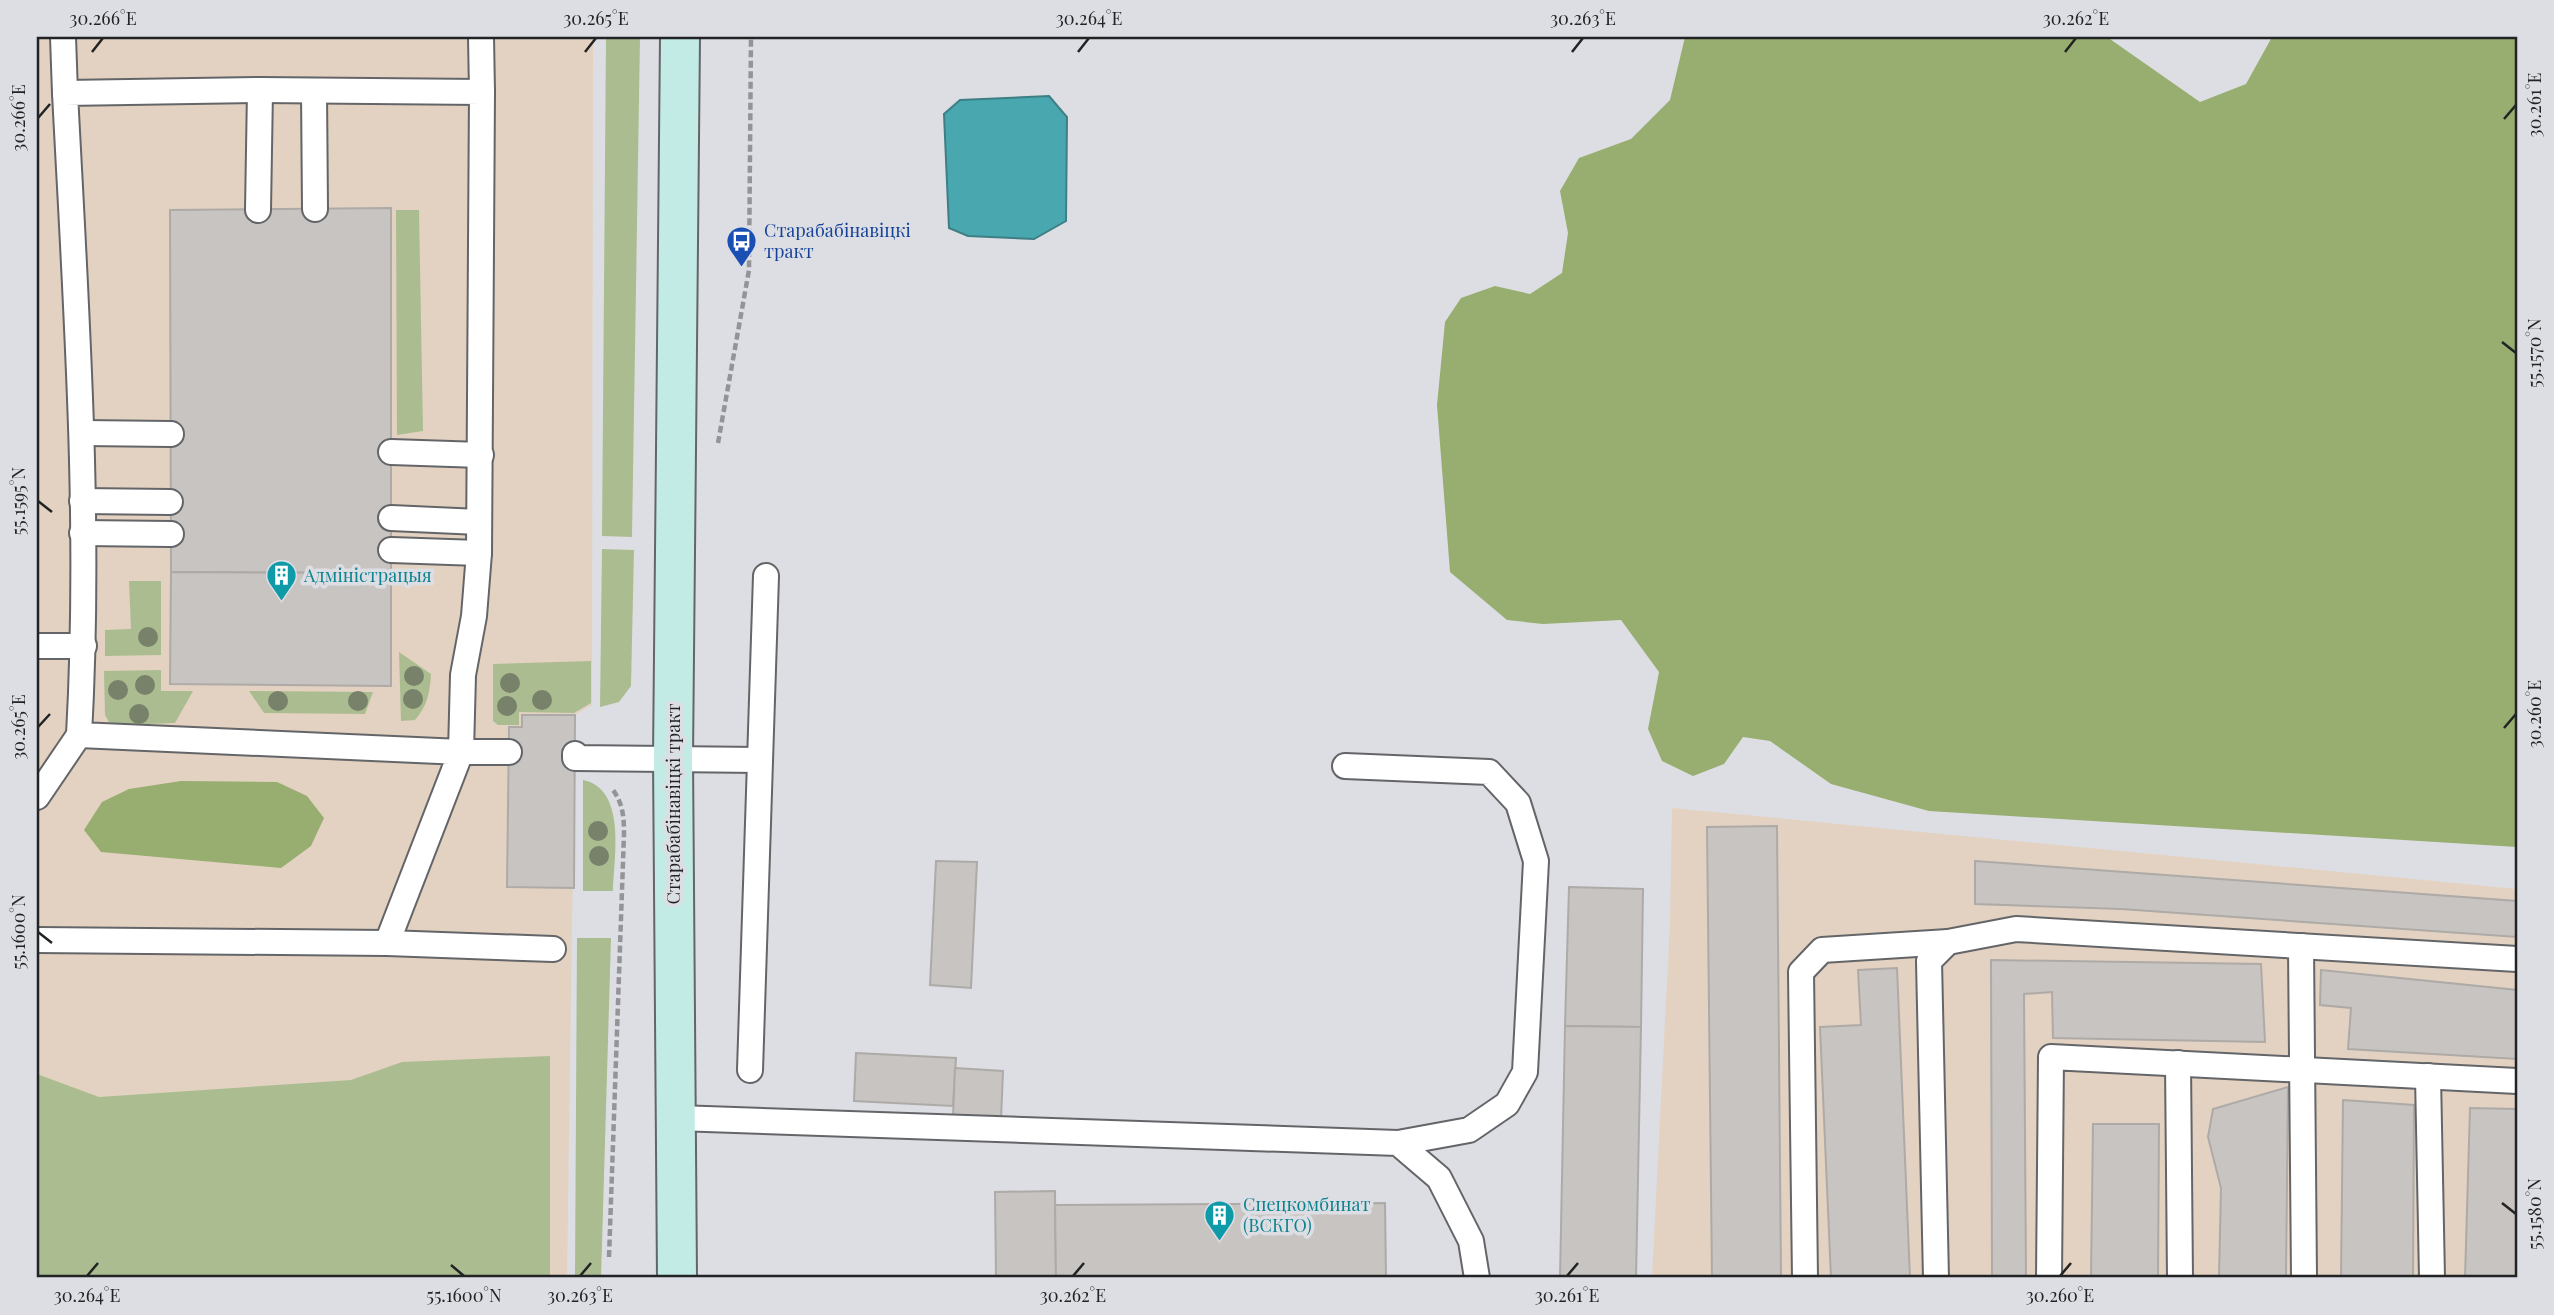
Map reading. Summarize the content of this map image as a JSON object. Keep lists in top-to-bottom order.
{
  "streets": {
    "street": ["Старабабінавіцкі тракт"]
  },
  "places": {
    "bus stop": ["Старабабінавіцкі тракт"],
    "building": ["Адміністрацыя", "Спецкомбинат (ВСКГО)"]
  },
  "coordinates": [
    "30.266°E",
    "30.265°E",
    "30.264°E",
    "30.263°E",
    "30.262°E",
    "30.261°E",
    "55.1570°N",
    "55.1595°N",
    "30.260°E",
    "55.1600°N",
    "55.1580°N"
  ]
}
